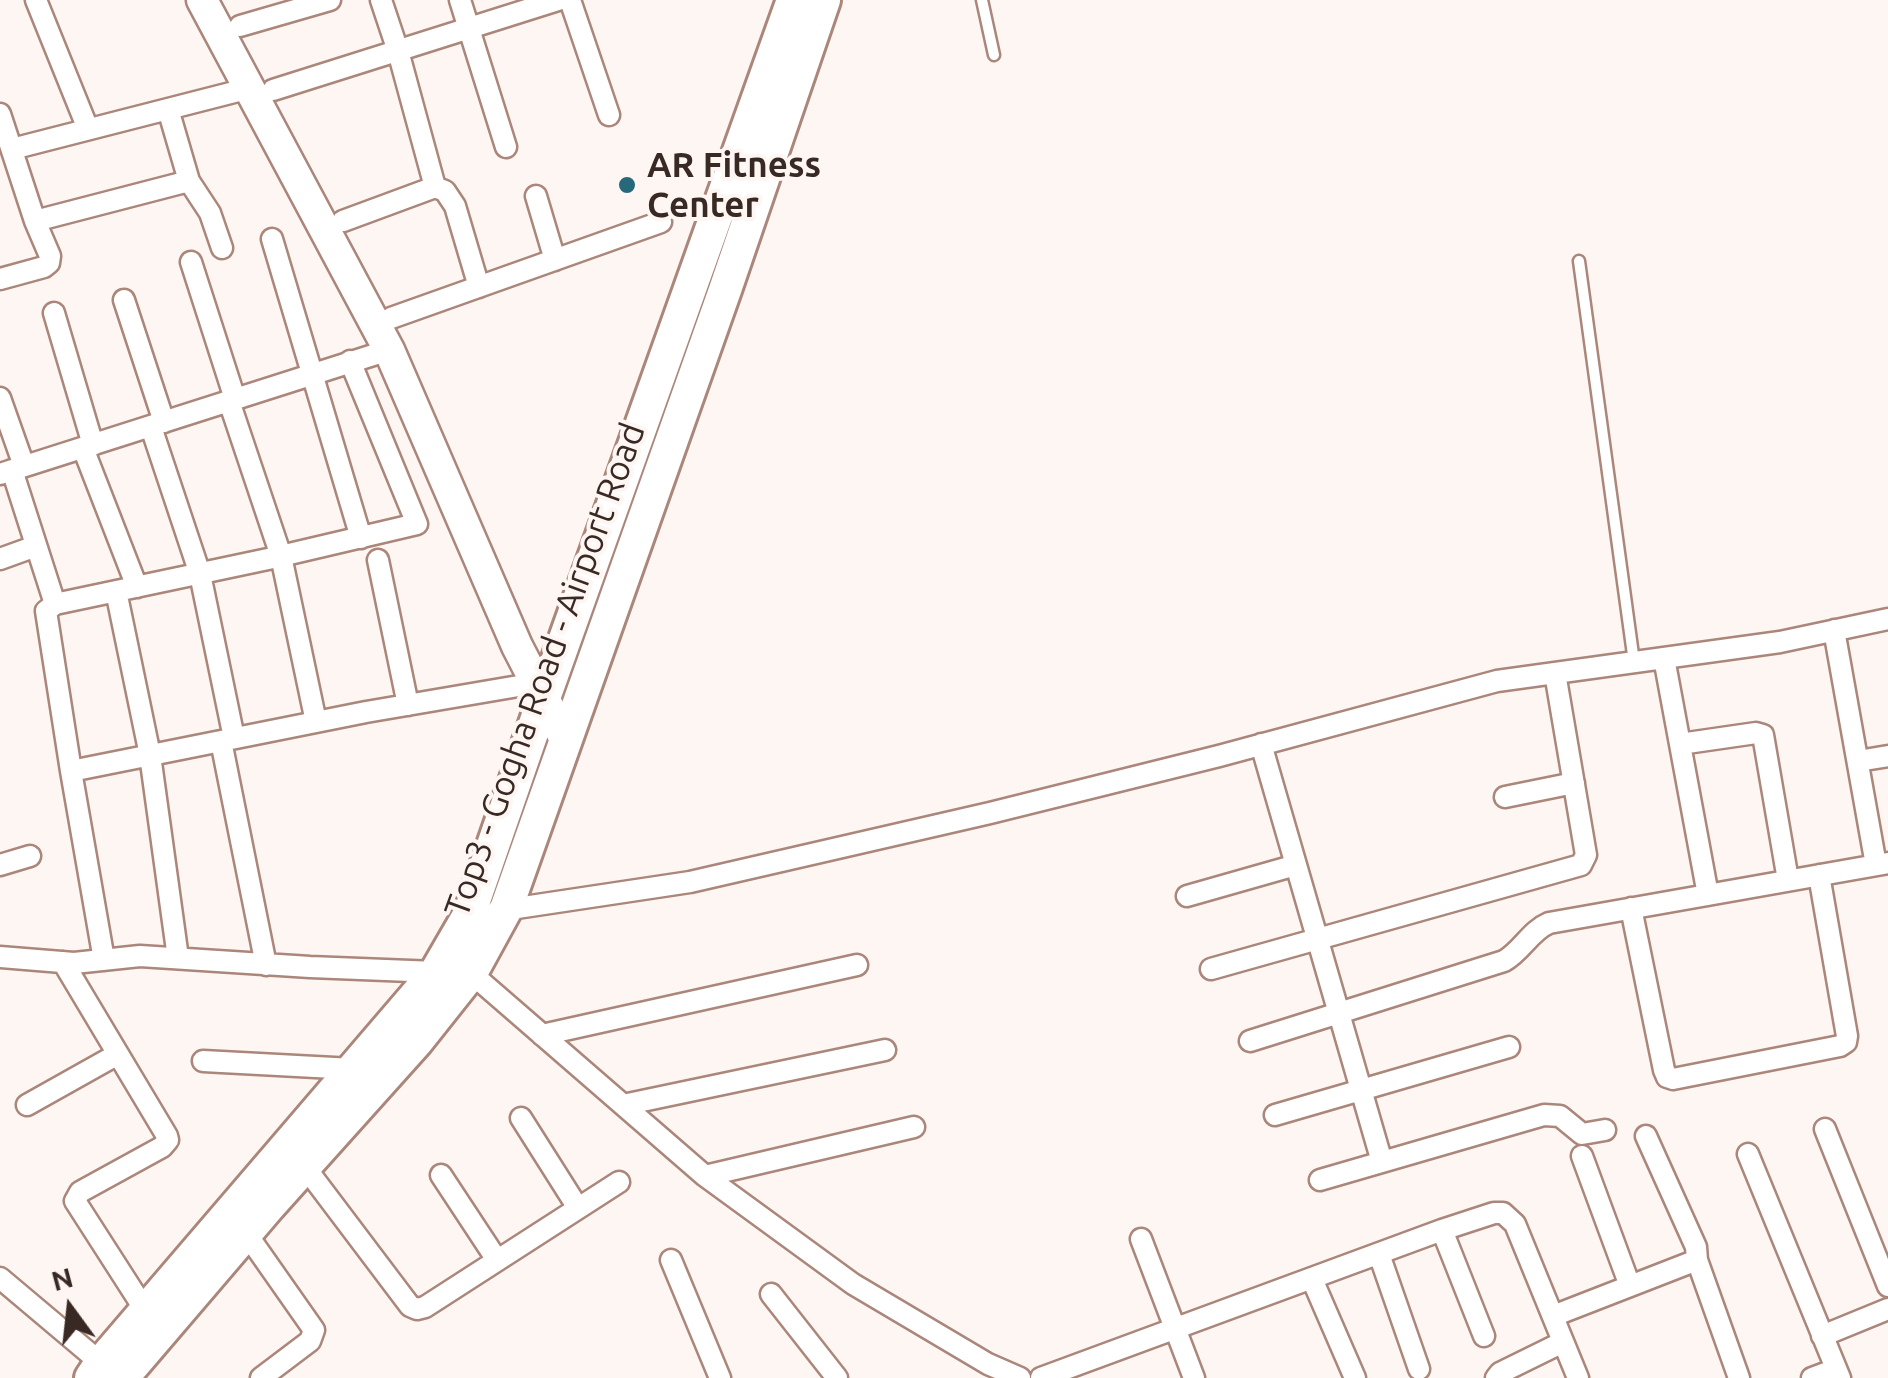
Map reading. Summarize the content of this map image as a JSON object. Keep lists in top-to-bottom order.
{
  "streets": {
    "main road": ["Top3 - Gogha Road - Airport Road"]
  },
  "places": ["AR Fitness Center"],
  "north": "top"
}
